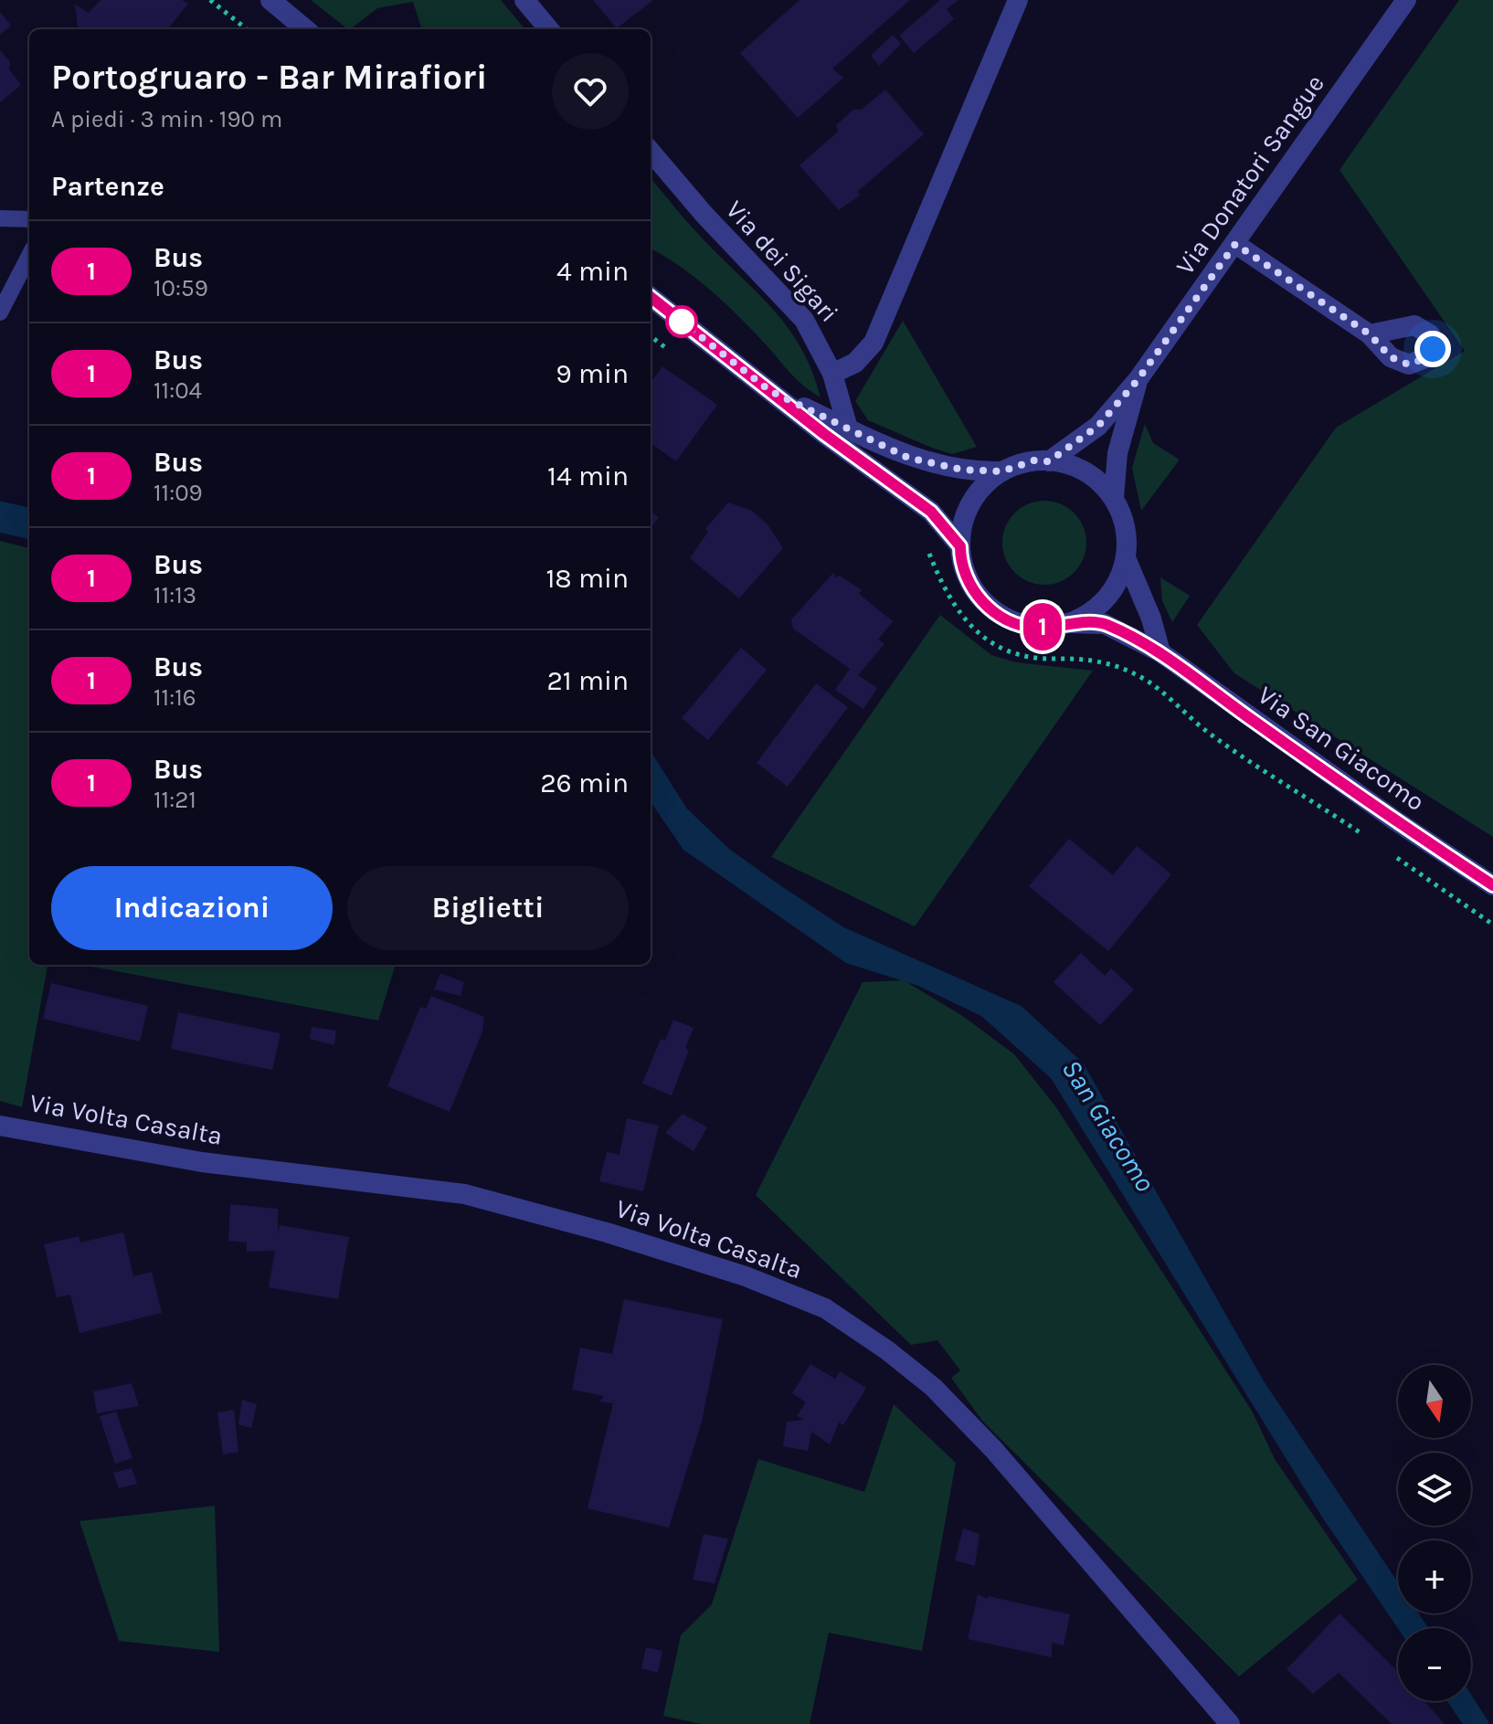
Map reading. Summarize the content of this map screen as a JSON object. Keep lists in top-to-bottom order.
{
  "streets": {
    "street": [
      "Via Donatori Sangue",
      "Via dei Sigari",
      "Via San Giacomo",
      "Via Volta Casalta"
    ]
  },
  "crossings": [
    ["Via Donatori Sangue", "Via San Giacomo"]
  ],
  "water": ["San Giacomo"],
  "lines": ["bus line 1"],
  "north": "bottom",
  "page": {
    "on_map": "1",
    "heading": [
      ["Portogruaro - Bar Mirafiori", "A piedi · 3 min · 190 m"],
      "Partenze"
    ],
    "list": [
      {
        "mark": "1",
        "name": "Bus",
        "note": "10:59",
        "value": "4 min"
      },
      {
        "mark": "1",
        "name": "Bus",
        "note": "11:04",
        "value": "9 min"
      },
      {
        "mark": "1",
        "name": "Bus",
        "note": "11:09",
        "value": "14 min"
      },
      {
        "mark": "1",
        "name": "Bus",
        "note": "11:13",
        "value": "18 min"
      },
      {
        "mark": "1",
        "name": "Bus",
        "note": "11:16",
        "value": "21 min"
      },
      {
        "mark": "1",
        "name": "Bus",
        "note": "11:21",
        "value": "26 min"
      }
    ],
    "buttons": ["Indicazioni", "Biglietti"],
    "map_buttons": ["+", "−"]
  }
}
